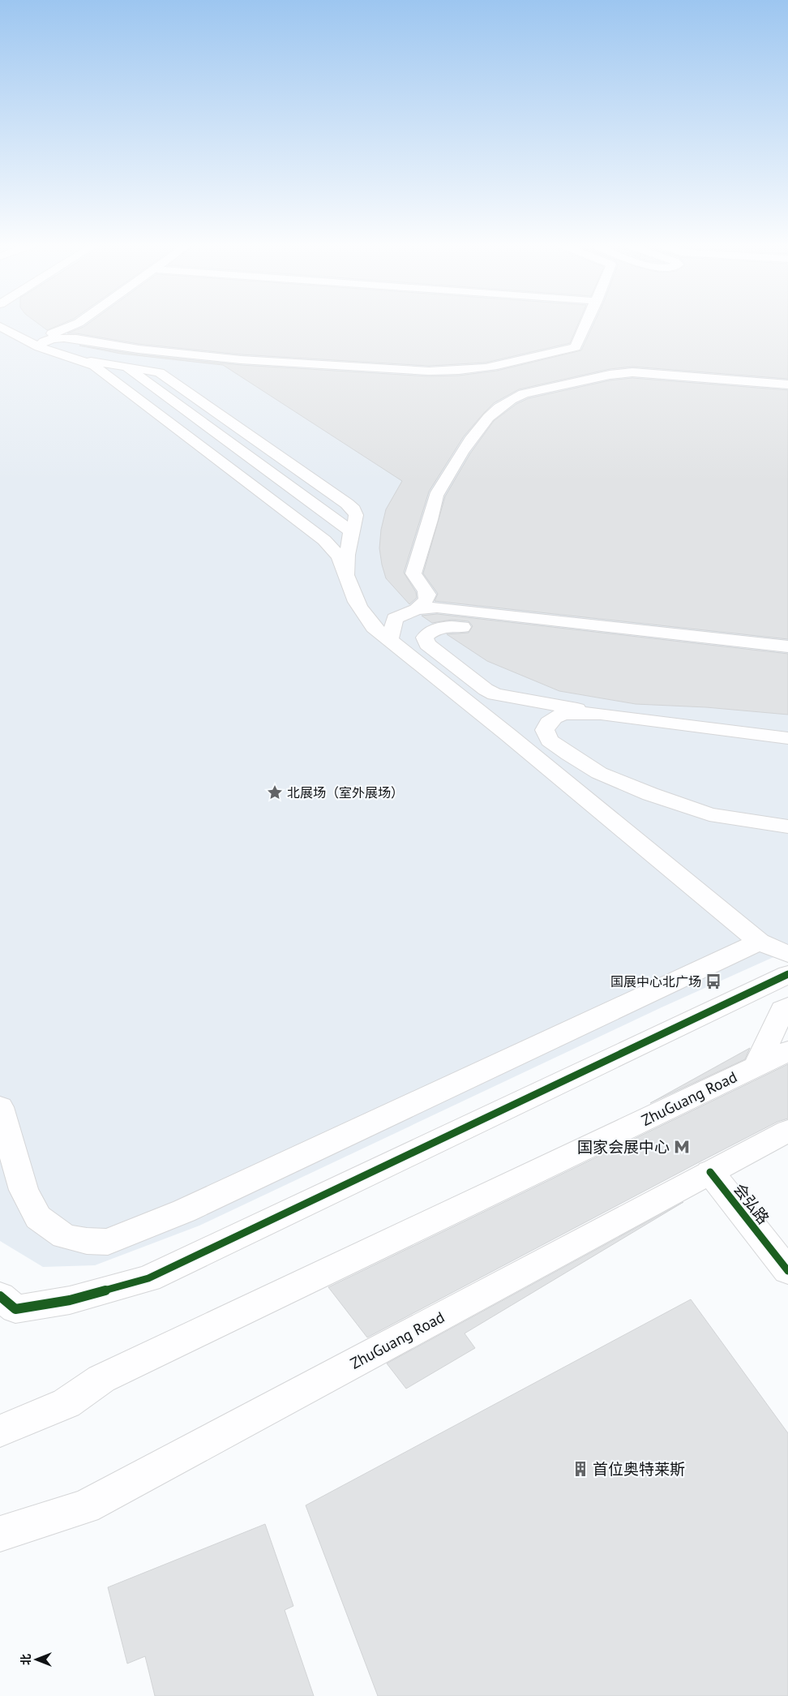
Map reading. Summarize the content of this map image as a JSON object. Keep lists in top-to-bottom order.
{
  "streets": {
    "main road": ["ZhuGuang Road", "会弘路"]
  },
  "crossings": [
    ["ZhuGuang Road", "会弘路"]
  ],
  "places": {
    "place": ["北展场（室外展场）"],
    "bus stop": ["国展中心北广场"],
    "metro station": ["国家会展中心"],
    "building": ["首位奥特莱斯"]
  },
  "north": "left"
}
